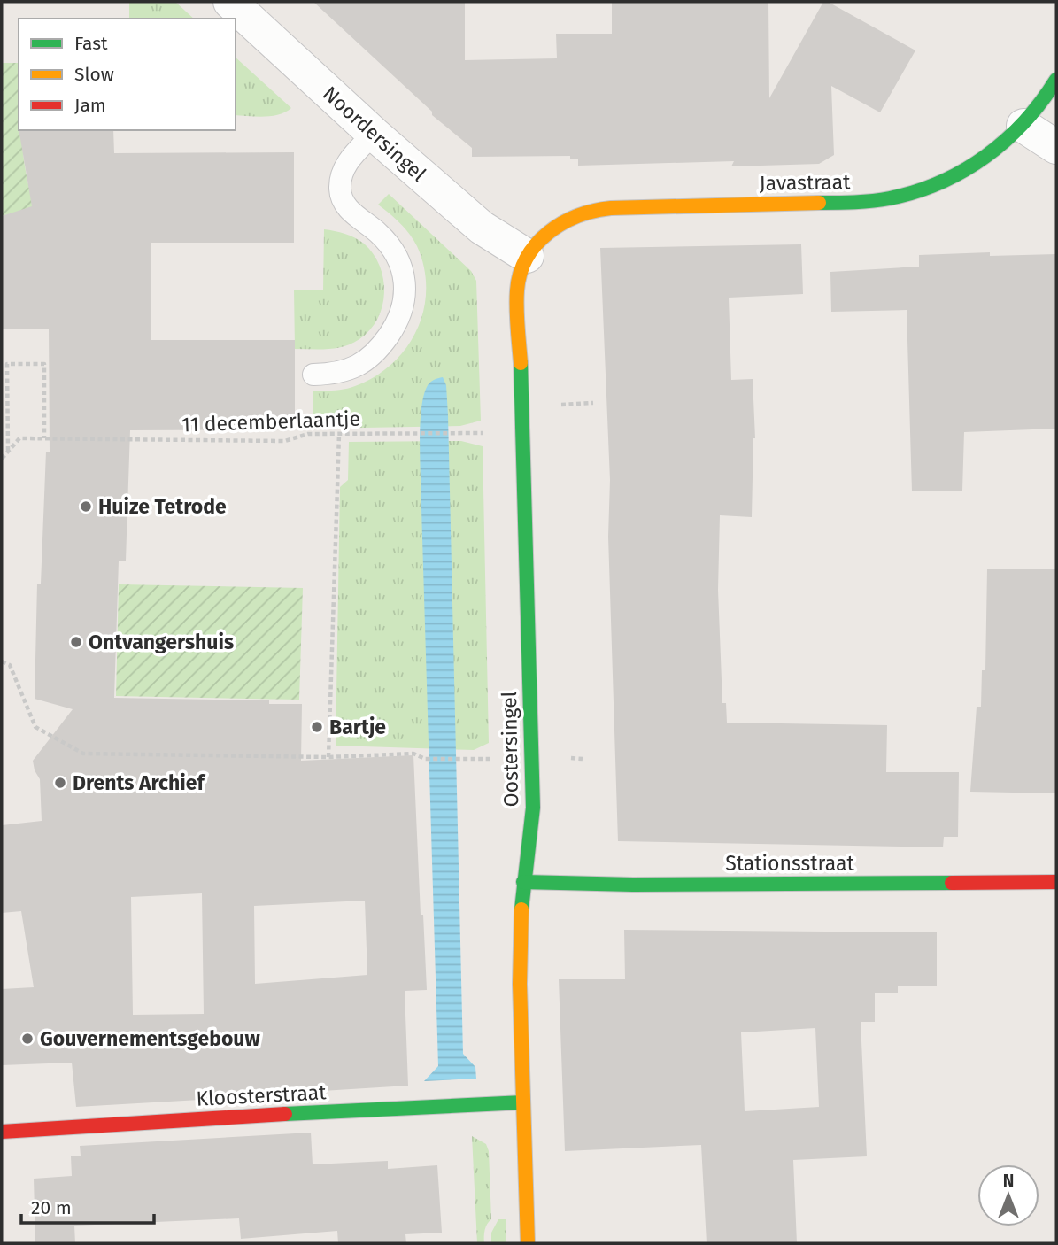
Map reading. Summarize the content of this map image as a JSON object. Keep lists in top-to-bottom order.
{
  "streets": {
    "main road": [
      "Javastraat",
      "Oostersingel",
      "Stationsstraat",
      "Kloosterstraat"
    ],
    "street": ["Noordersingel"],
    "path": ["11 decemberlaantje"]
  },
  "crossings": [
    ["Noordersingel", "Javastraat"],
    ["Noordersingel", "Oostersingel"],
    ["Javastraat", "Oostersingel"],
    ["Oostersingel", "Stationsstraat"],
    ["Oostersingel", "Kloosterstraat"]
  ],
  "places": [
    "Huize Tetrode",
    "Ontvangershuis",
    "Bartje",
    "Drents Archief",
    "Gouvernementsgebouw"
  ],
  "legend": ["Fast", "Slow", "Jam"],
  "scale_bar": "20 m",
  "north": "top"
}
